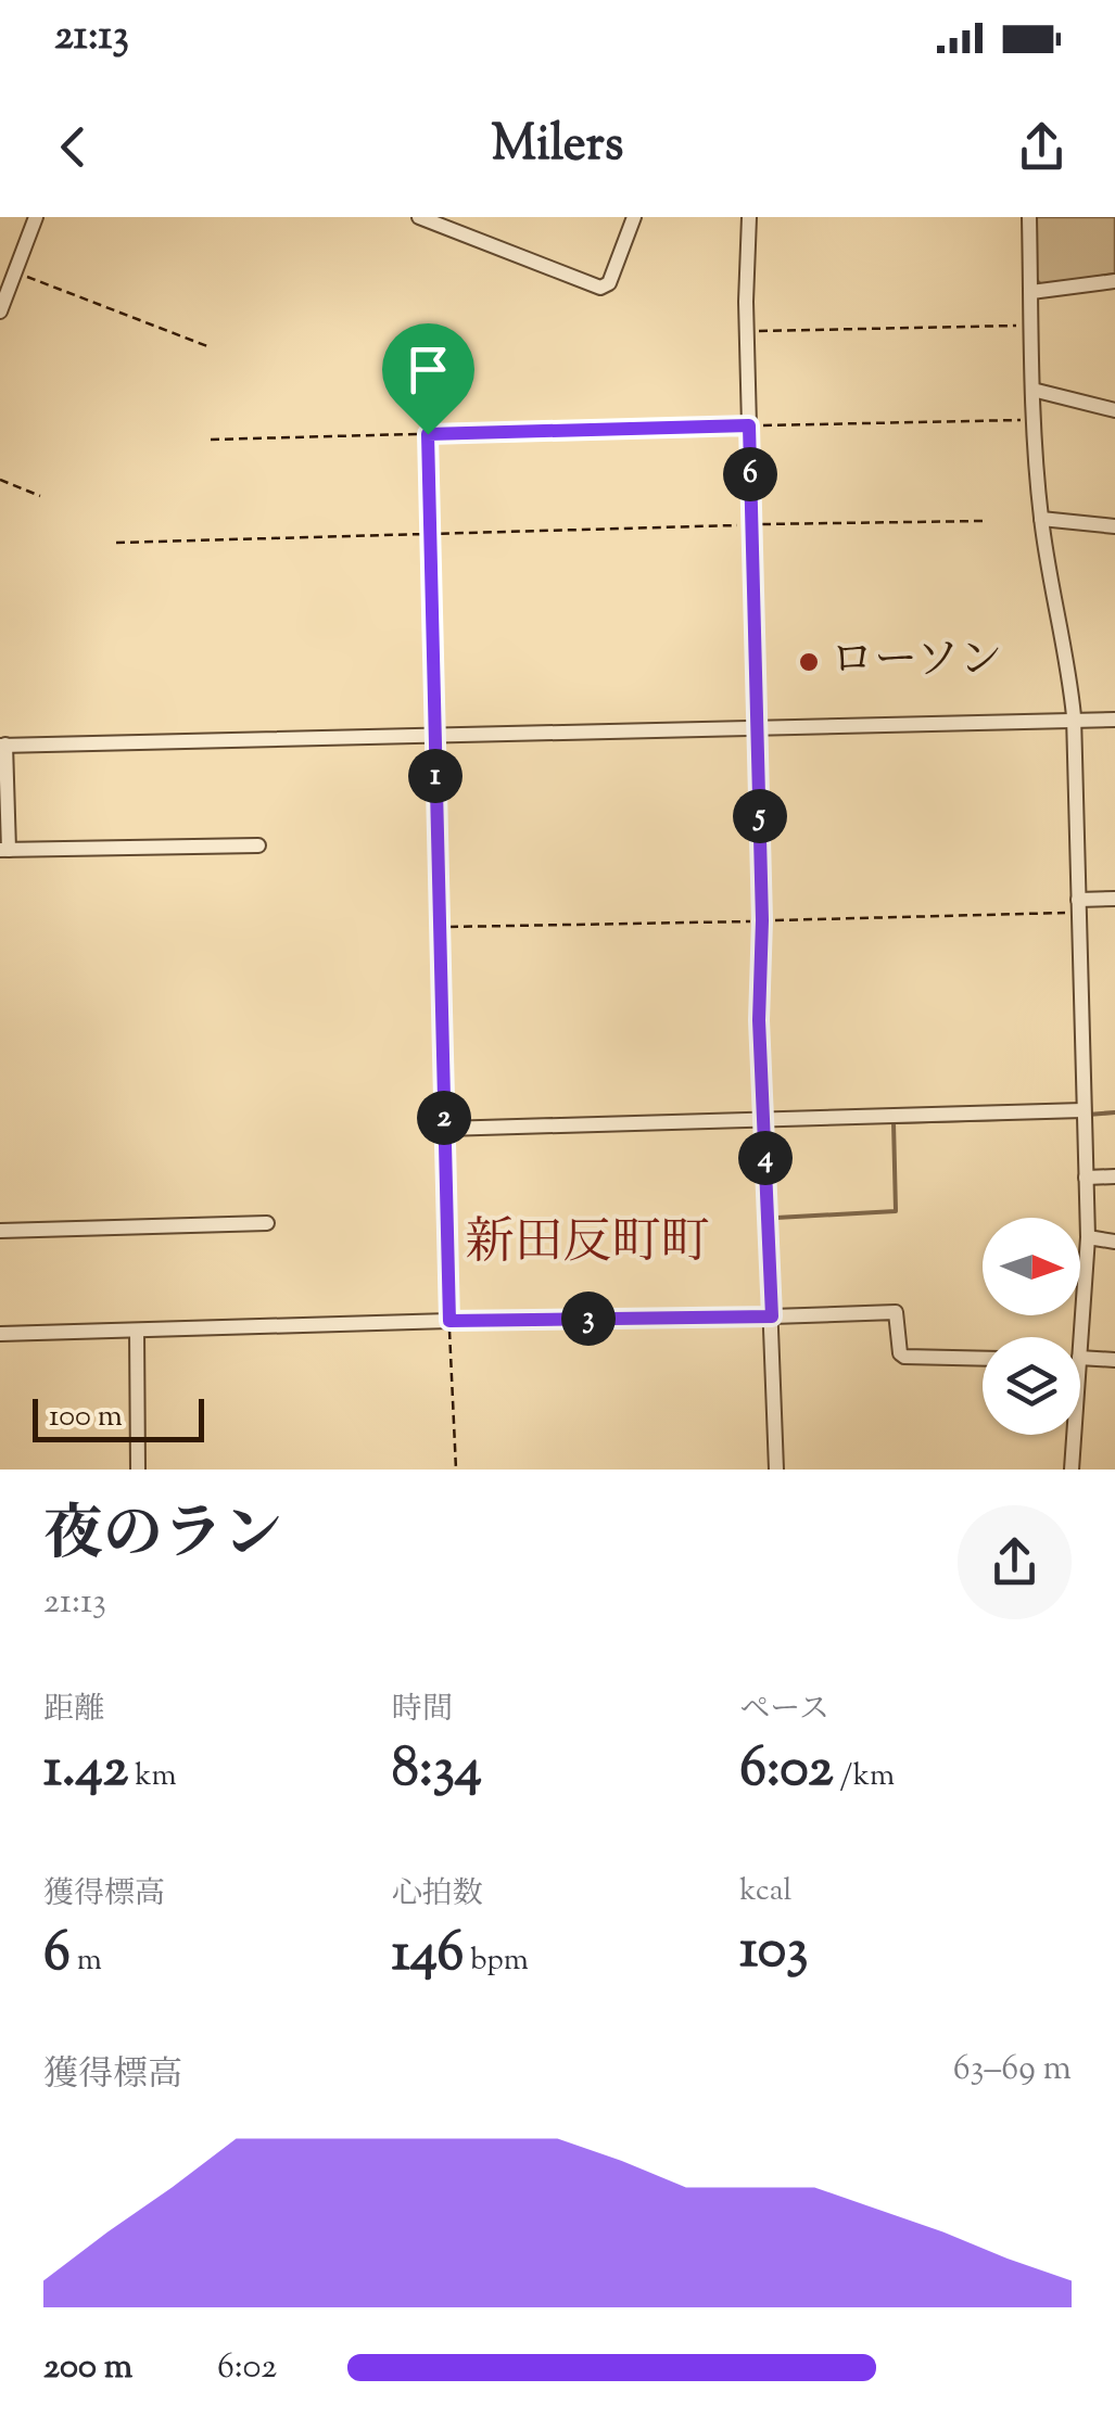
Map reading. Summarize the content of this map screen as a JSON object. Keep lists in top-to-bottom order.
{
  "districts": ["新田反町町"],
  "places": ["ローソン"],
  "scale_bar": "100 m",
  "north": "right",
  "page": {
    "status": "21:13",
    "header": "Milers",
    "pins": [
      "6",
      "1",
      "5",
      "2",
      "4",
      "3"
    ],
    "scale": "100 m",
    "heading": ["夜のラン", "21:13"],
    "stats": [
      ["距離", "1.42 km"],
      ["時間", "8:34"],
      ["ペース", "6:02 /km"],
      ["獲得標高", "6 m"],
      ["心拍数", "146 bpm"],
      ["kcal", "103"]
    ],
    "chart": ["獲得標高", "63–69 m"],
    "list": [
      {
        "name": "200 m",
        "note": "6:02"
      }
    ]
  }
}
